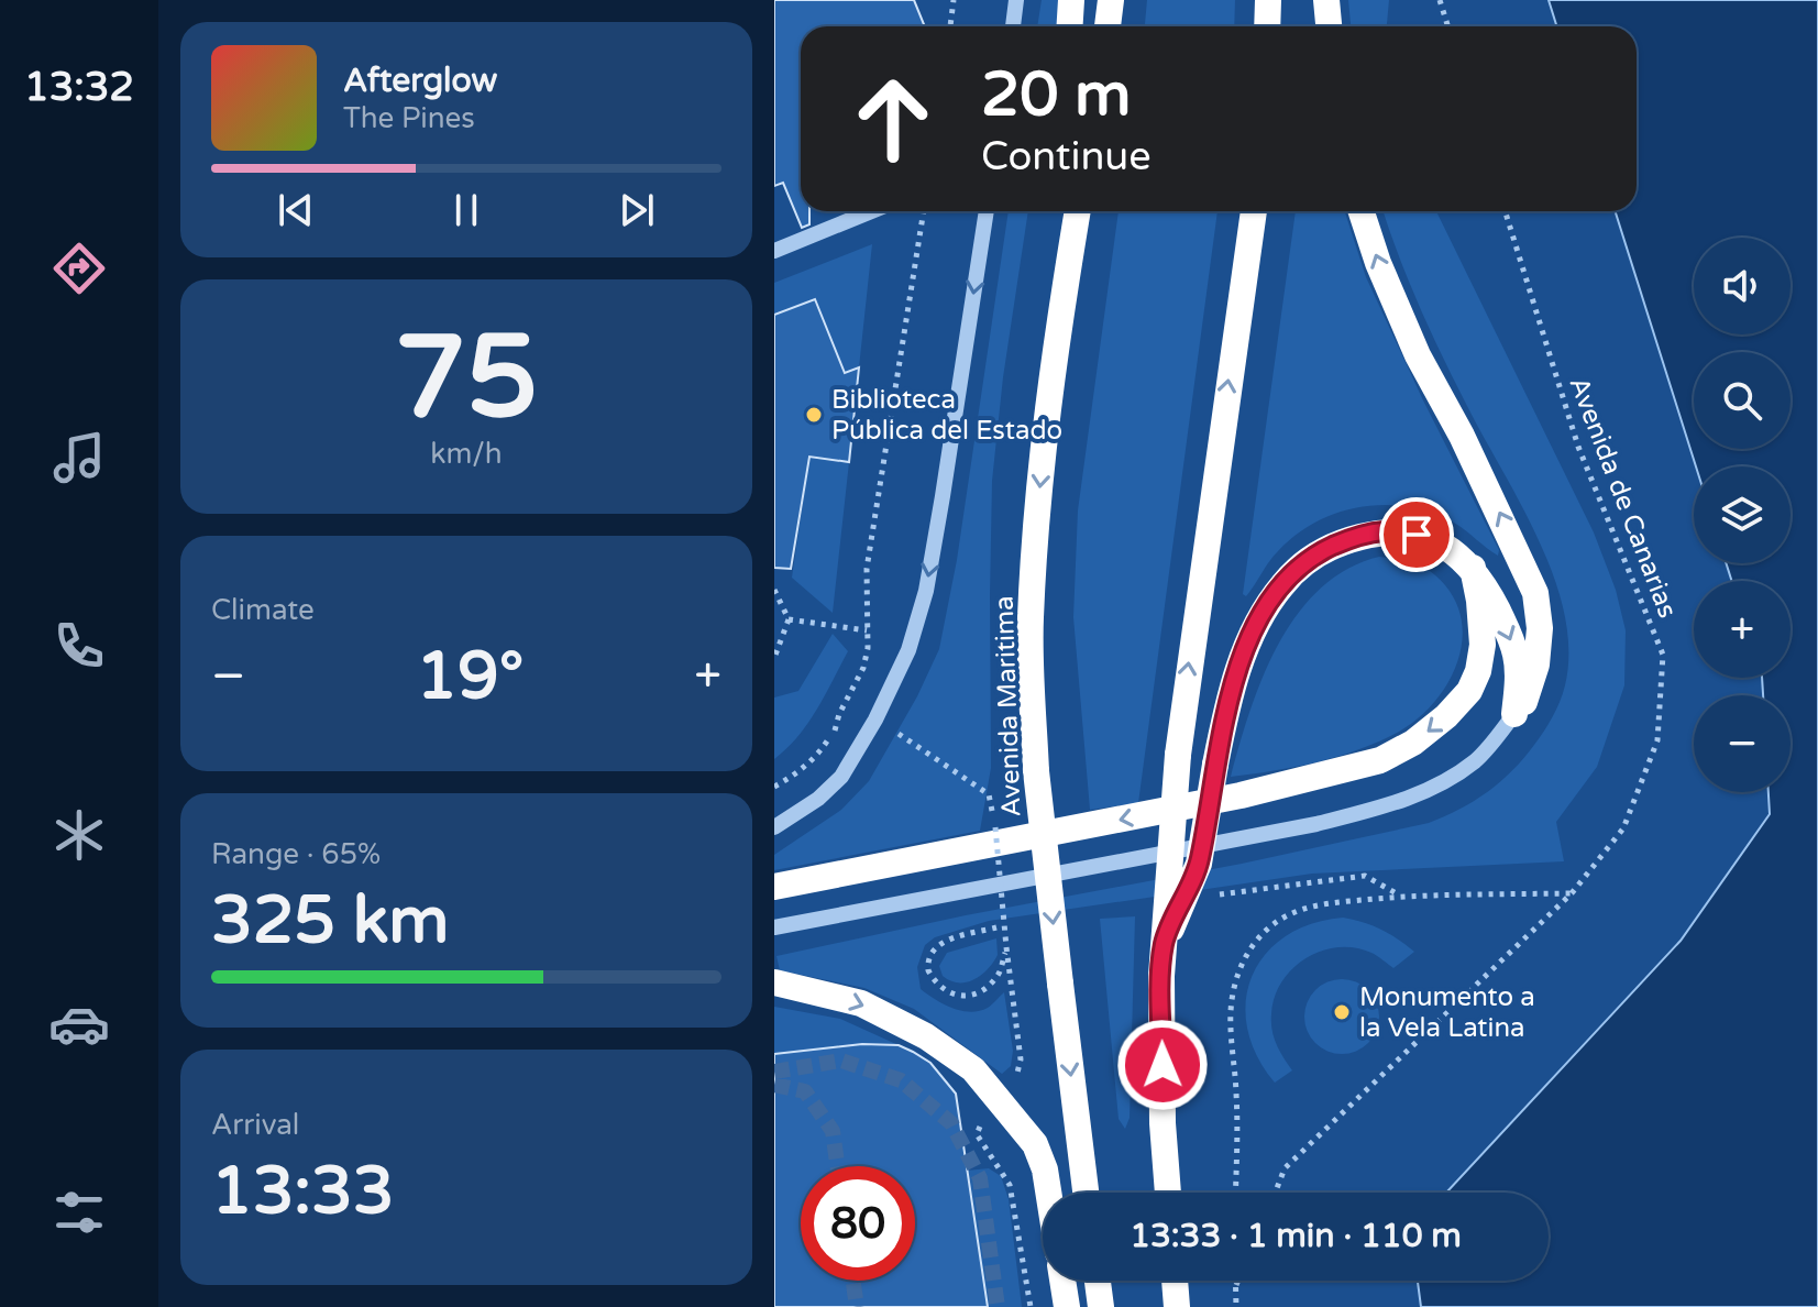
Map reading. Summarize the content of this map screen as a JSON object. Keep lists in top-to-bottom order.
{
  "streets": {
    "highway": ["Avenida Maritima"],
    "path": ["Avenida de Canarias"]
  },
  "places": ["Biblioteca Pública del Estado", "Monumento a la Vela Latina"],
  "page": {
    "tabs": "13:32",
    "turn": ["20 m", "Continue"],
    "song": ["Afterglow", "The Pines"],
    "map_buttons": ["+", "−"],
    "tile": [
      ["75", "km/h"],
      "Climate",
      ["Range · 65%", "325 km"],
      ["Arrival", "13:33"]
    ],
    "heat": ["−", "19°", "+"],
    "limit": "80",
    "trip": "13:33 · 1 min · 110 m"
  }
}
